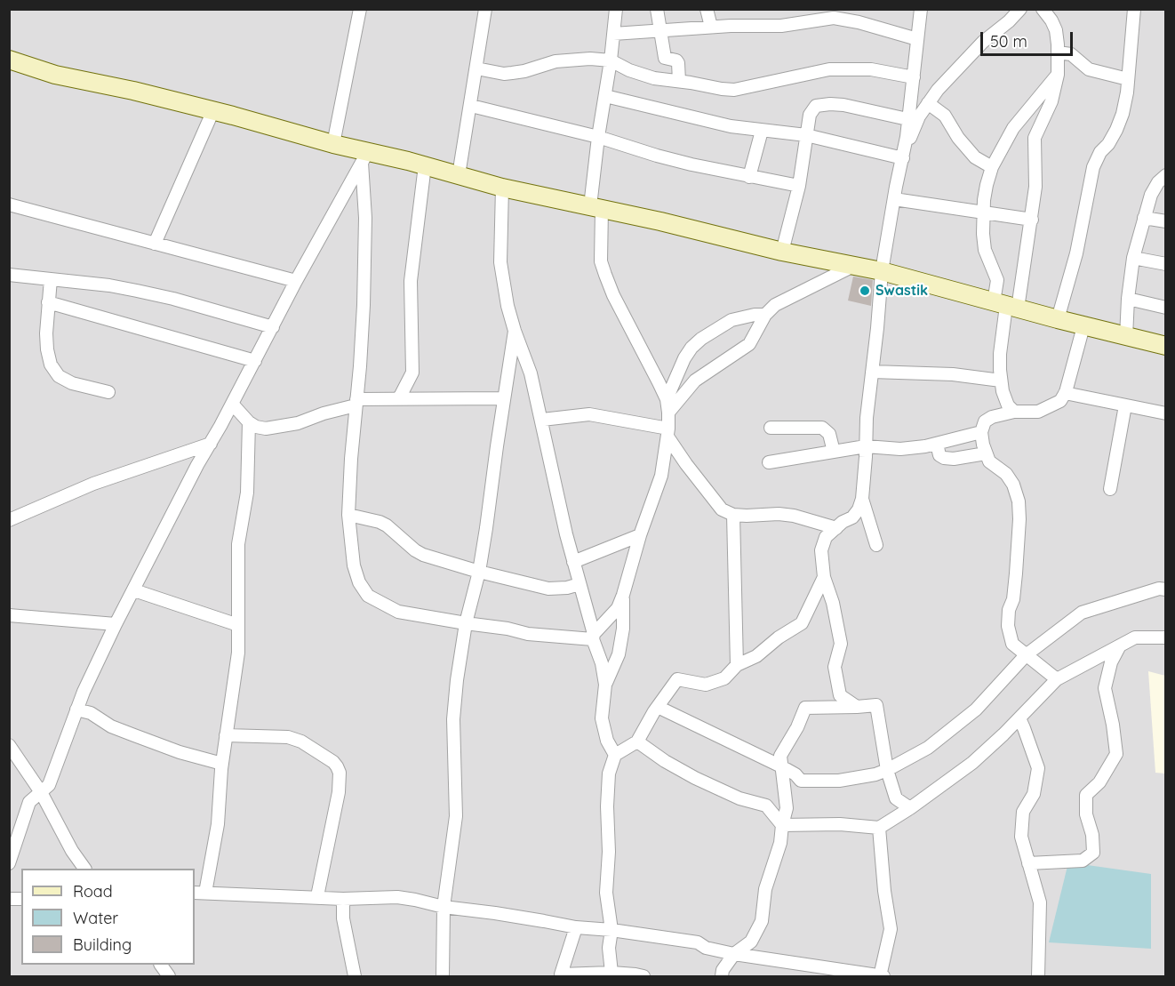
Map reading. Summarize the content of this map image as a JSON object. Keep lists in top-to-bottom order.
{
  "places": ["Swastik"],
  "legend": ["Road", "Water", "Building"],
  "scale_bar": "50 m"
}
